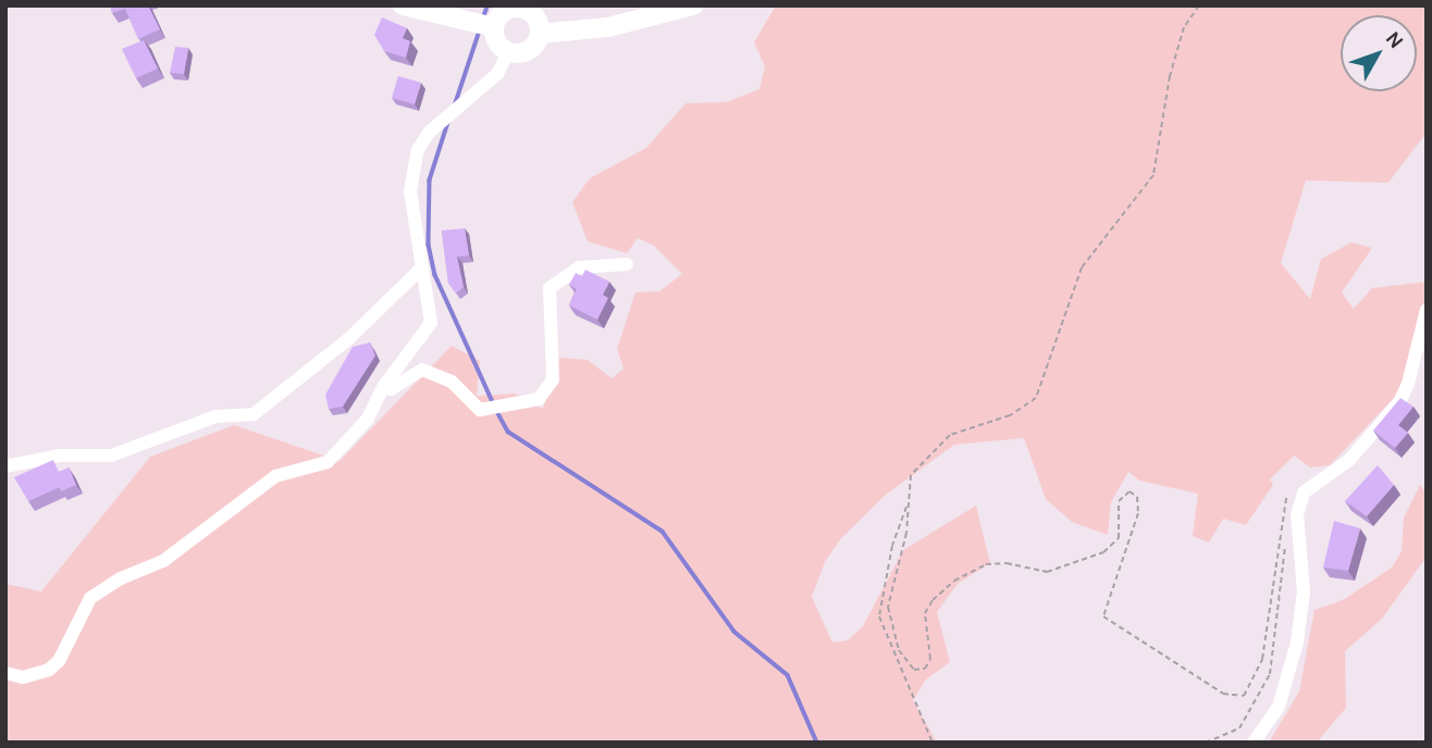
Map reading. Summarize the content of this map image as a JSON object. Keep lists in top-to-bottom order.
{
  "north": "top right"
}
